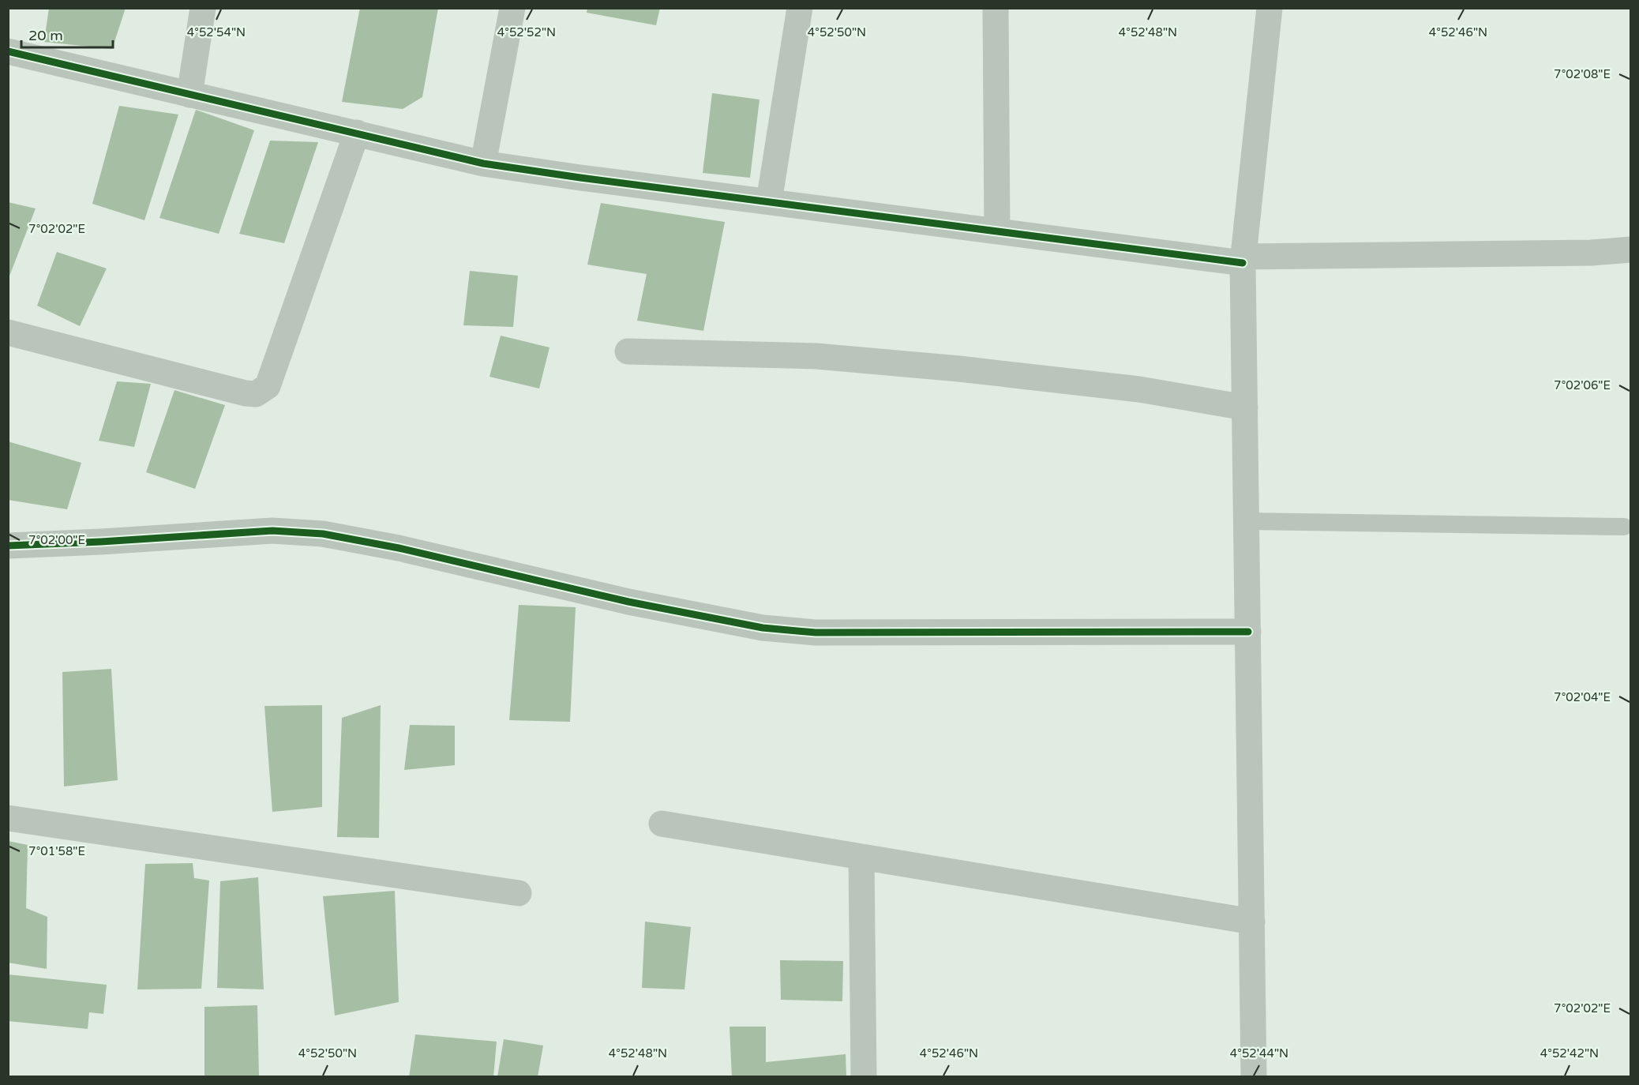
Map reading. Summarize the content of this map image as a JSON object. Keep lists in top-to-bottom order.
{
  "scale_bar": "20 m",
  "coordinates": [
    "4°52'54\"N",
    "4°52'52\"N",
    "4°52'50\"N",
    "4°52'48\"N",
    "4°52'46\"N",
    "7°02'08\"E",
    "7°02'02\"E",
    "7°02'06\"E",
    "7°02'00\"E",
    "7°02'04\"E",
    "7°01'58\"E",
    "4°52'44\"N",
    "4°52'42\"N"
  ]
}
